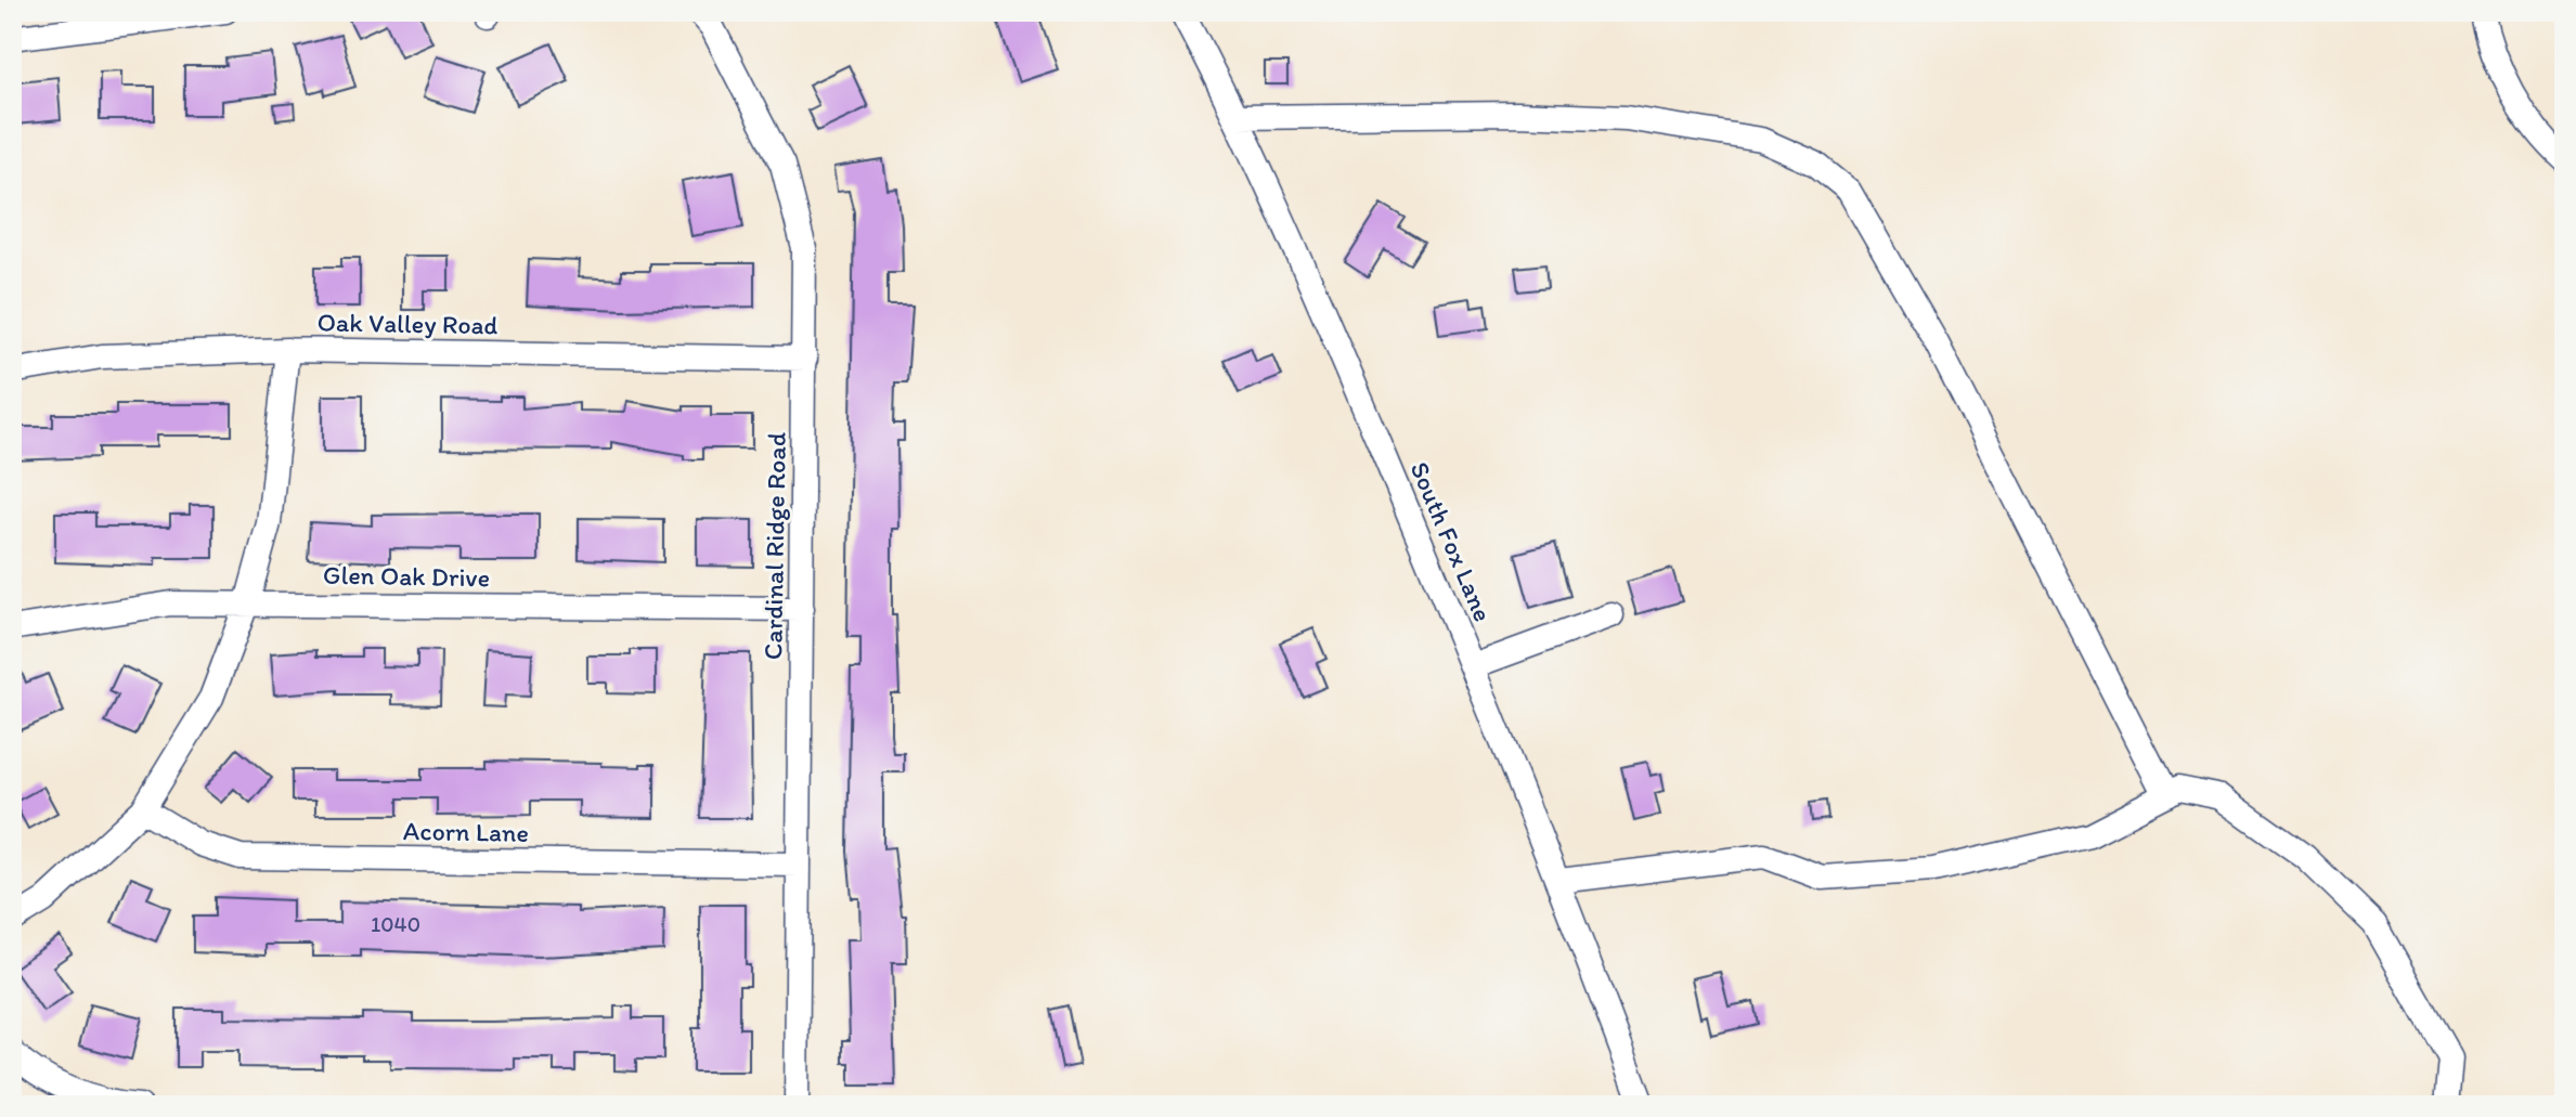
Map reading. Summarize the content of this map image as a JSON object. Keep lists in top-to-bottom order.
{
  "streets": {
    "street": [
      "Oak Valley Road",
      "South Fox Lane",
      "Cardinal Ridge Road",
      "Glen Oak Drive",
      "Acorn Lane"
    ]
  },
  "crossings": [
    ["Oak Valley Road", "Cardinal Ridge Road"],
    ["Cardinal Ridge Road", "Glen Oak Drive"],
    ["Cardinal Ridge Road", "Acorn Lane"]
  ],
  "house_numbers": ["1040"]
}
